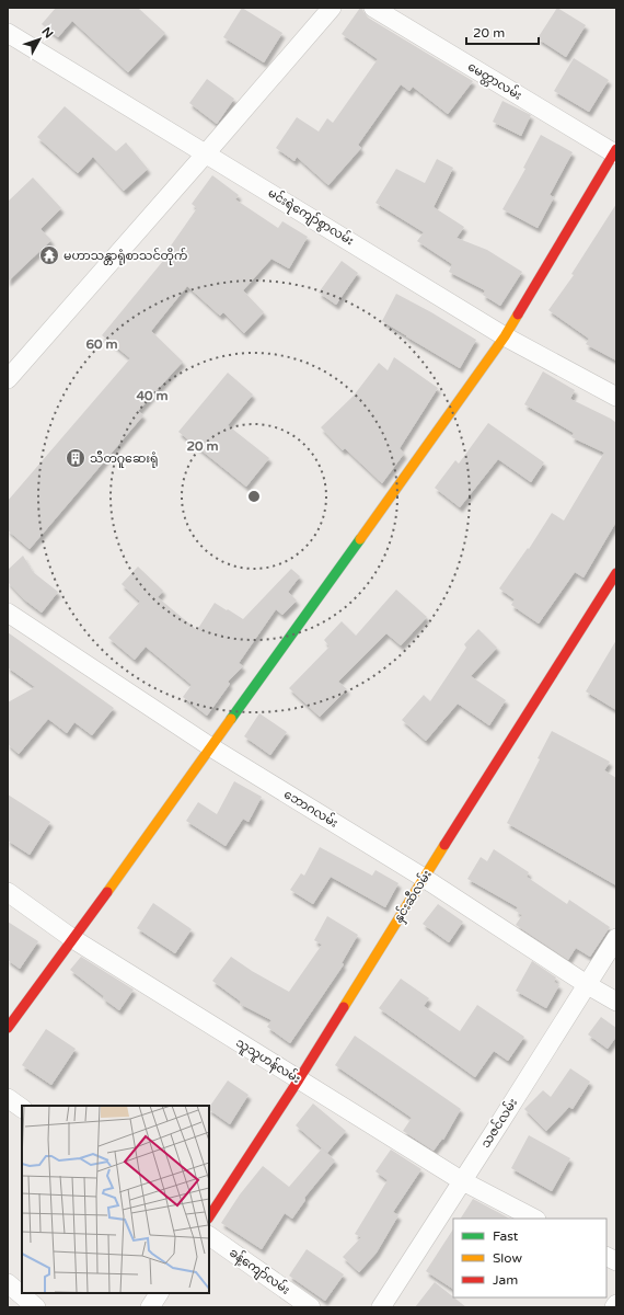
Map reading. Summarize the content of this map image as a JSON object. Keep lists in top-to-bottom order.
{
  "streets": {
    "street": [
      "မေတ္တာလမ်း",
      "မင်းရဲကျော်စွာလမ်း",
      "ဘောဂလမ်း",
      "နှင်းဆီလမ်း",
      "သူသူဟန်လမ်း",
      "သဇင်လမ်း",
      "ခန့်ကျော်လမ်း"
    ]
  },
  "crossings": [
    ["ဘောဂလမ်း", "နှင်းဆီလမ်း"],
    ["ဘောဂလမ်း", "သဇင်လမ်း"],
    ["နှင်းဆီလမ်း", "သူသူဟန်လမ်း"],
    ["သူသူဟန်လမ်း", "သဇင်လမ်း"]
  ],
  "places": {
    "temple": ["မဟာသန္တာရုံစာသင်တိုက်"],
    "building": ["သီတဂူဆေးရုံ"]
  },
  "legend": ["Fast", "Slow", "Jam"],
  "scale_bar": "20 m",
  "north": "top right",
  "rings": ["60 m", "40 m", "20 m"]
}
